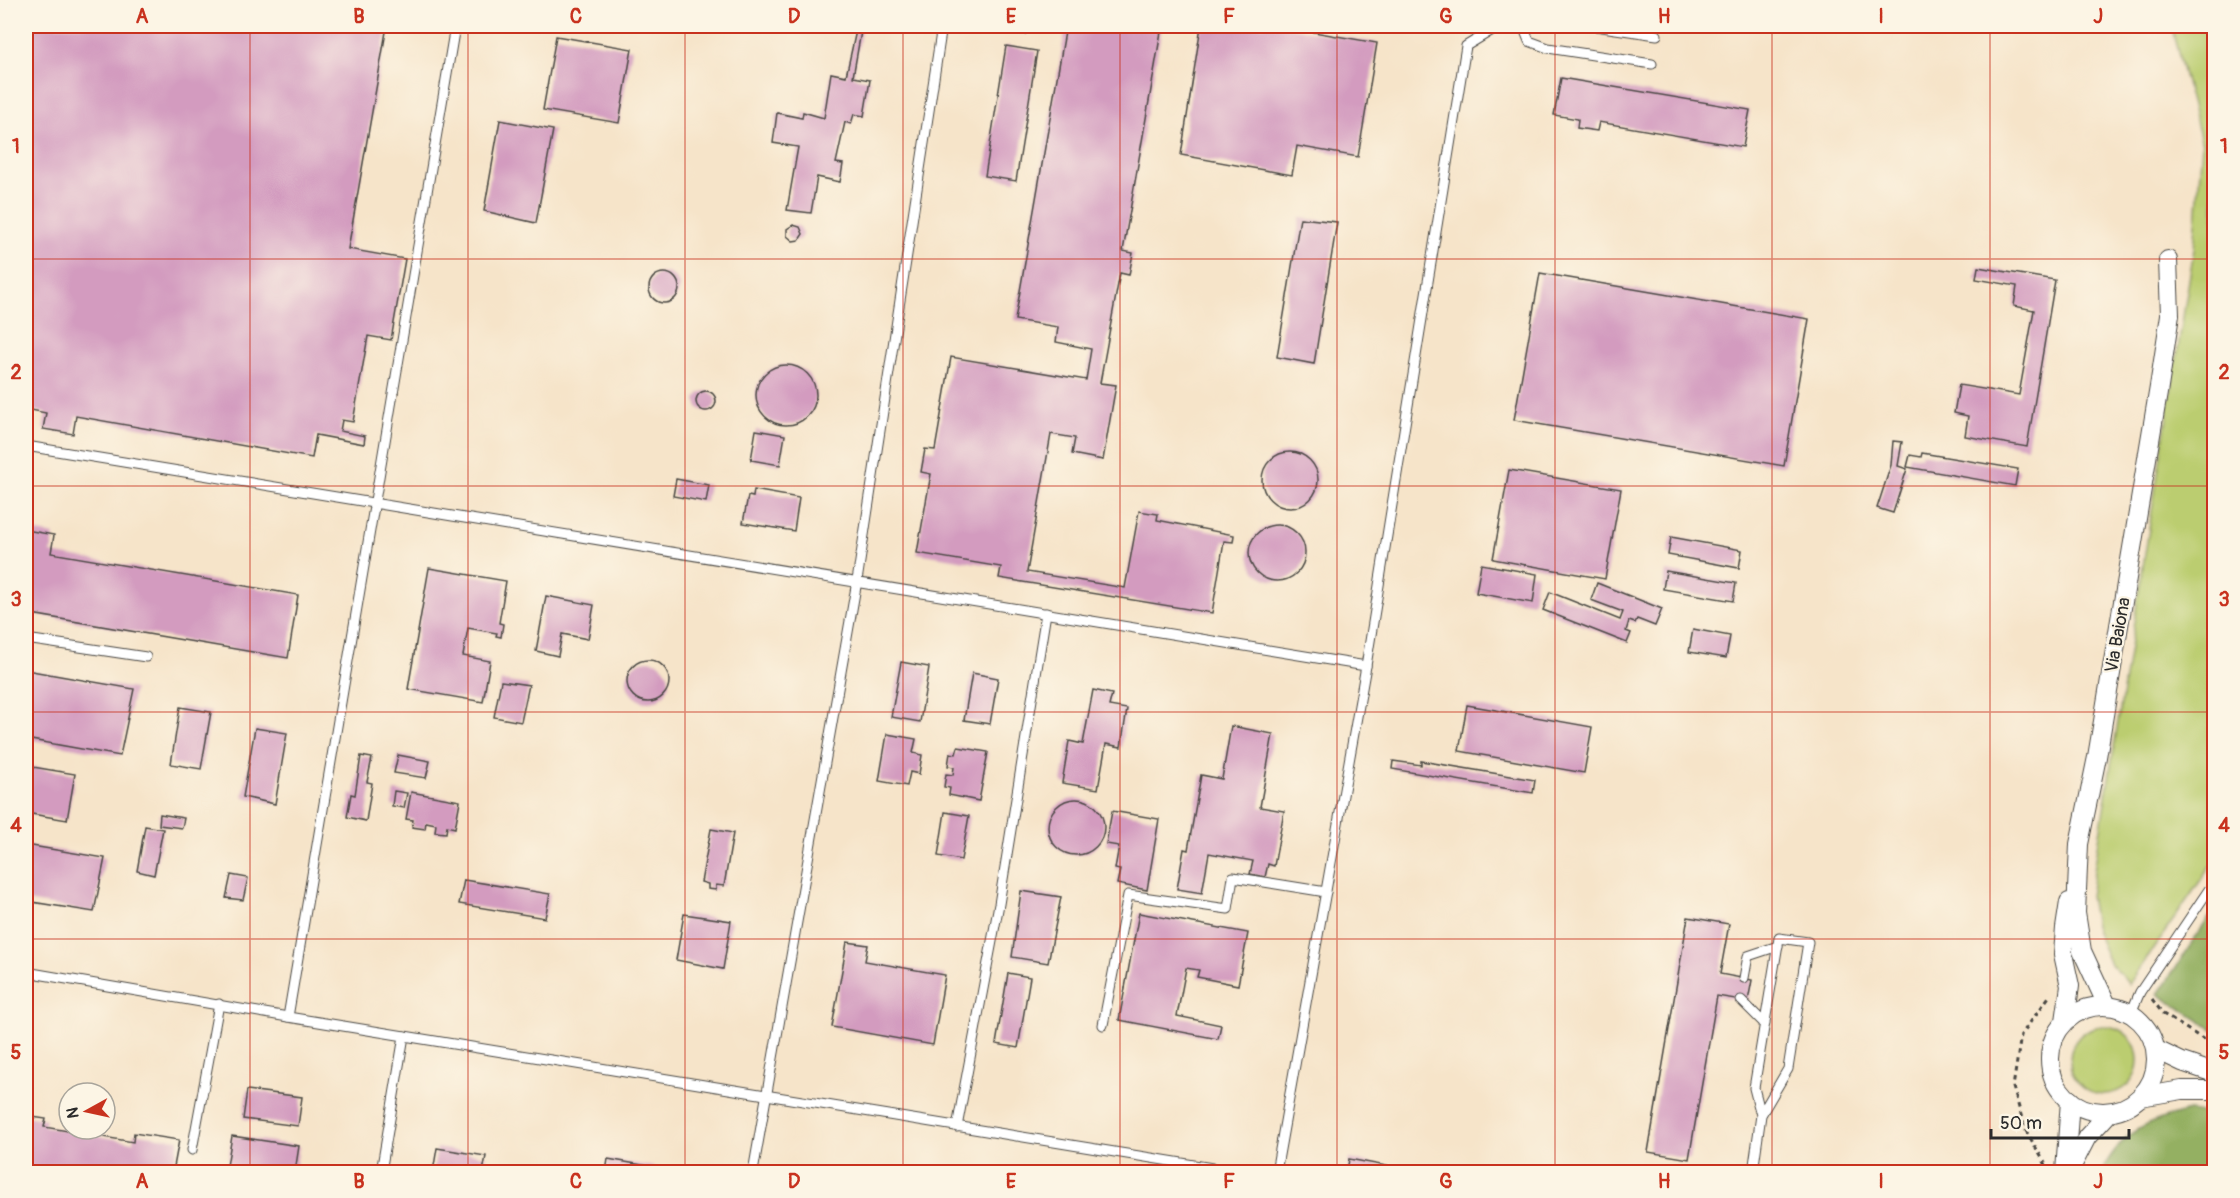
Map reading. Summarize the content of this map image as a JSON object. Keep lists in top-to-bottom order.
{
  "streets": {
    "street": ["Via Baiona"]
  },
  "scale_bar": "50 m",
  "north": "left",
  "grid": {
    "columns": [
      "A",
      "B",
      "C",
      "D",
      "E",
      "F",
      "G",
      "H",
      "I",
      "J"
    ],
    "rows": [
      "1",
      "2",
      "3",
      "4",
      "5"
    ]
  }
}
